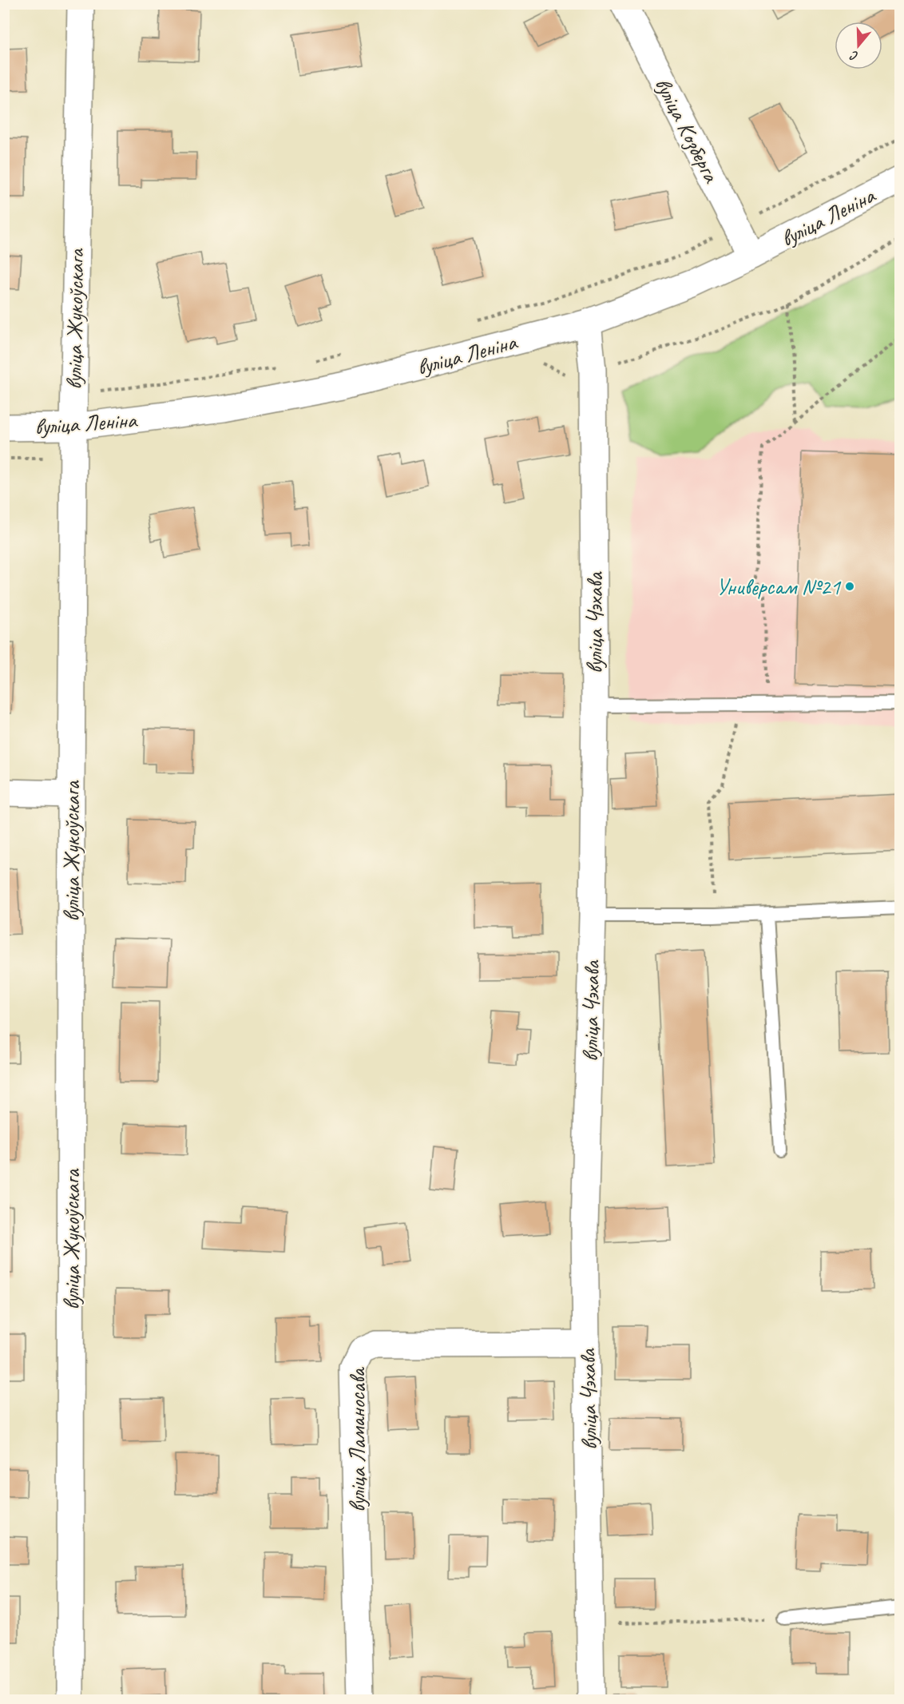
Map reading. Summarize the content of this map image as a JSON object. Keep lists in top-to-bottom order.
{
  "streets": {
    "street": [
      "вуліца Козберга",
      "вуліца Леніна",
      "вуліца Жукоўскага",
      "вуліца Чэхава",
      "вуліца Ламаносава"
    ]
  },
  "crossings": [
    ["вуліца Козберга", "вуліца Леніна"],
    ["вуліца Леніна", "вуліца Жукоўскага"],
    ["вуліца Леніна", "вуліца Чэхава"],
    ["вуліца Чэхава", "вуліца Ламаносава"]
  ],
  "places": ["Универсам №21"],
  "north": "bottom"
}
